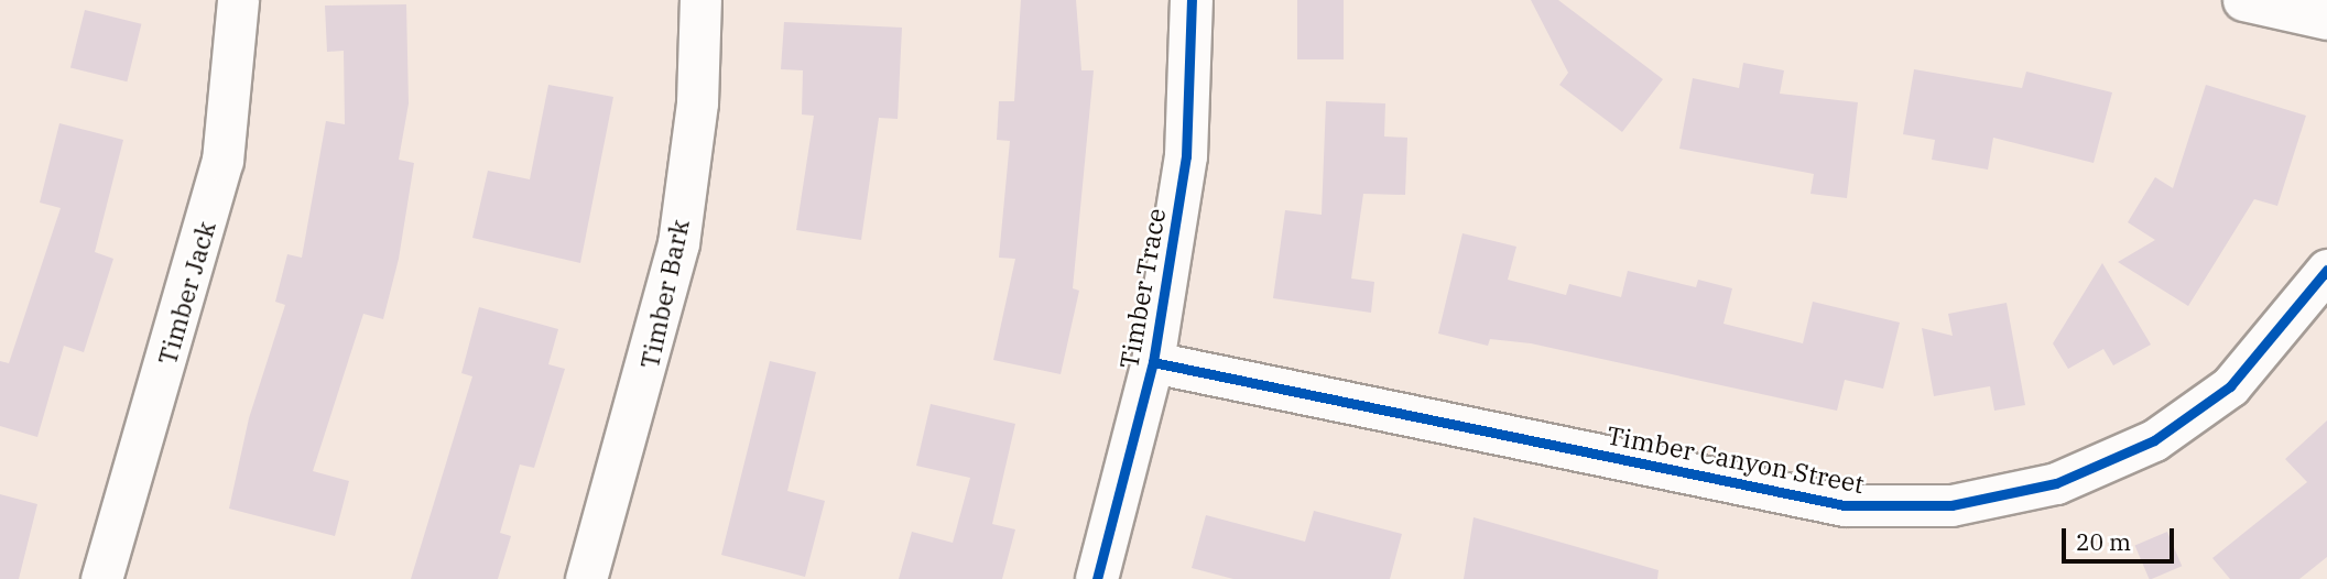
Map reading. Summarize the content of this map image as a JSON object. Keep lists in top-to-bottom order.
{
  "streets": {
    "street": [
      "Timber Trace",
      "Timber Jack",
      "Timber Bark",
      "Timber Canyon Street"
    ]
  },
  "crossings": [
    ["Timber Trace", "Timber Canyon Street"]
  ],
  "scale_bar": "20 m"
}
